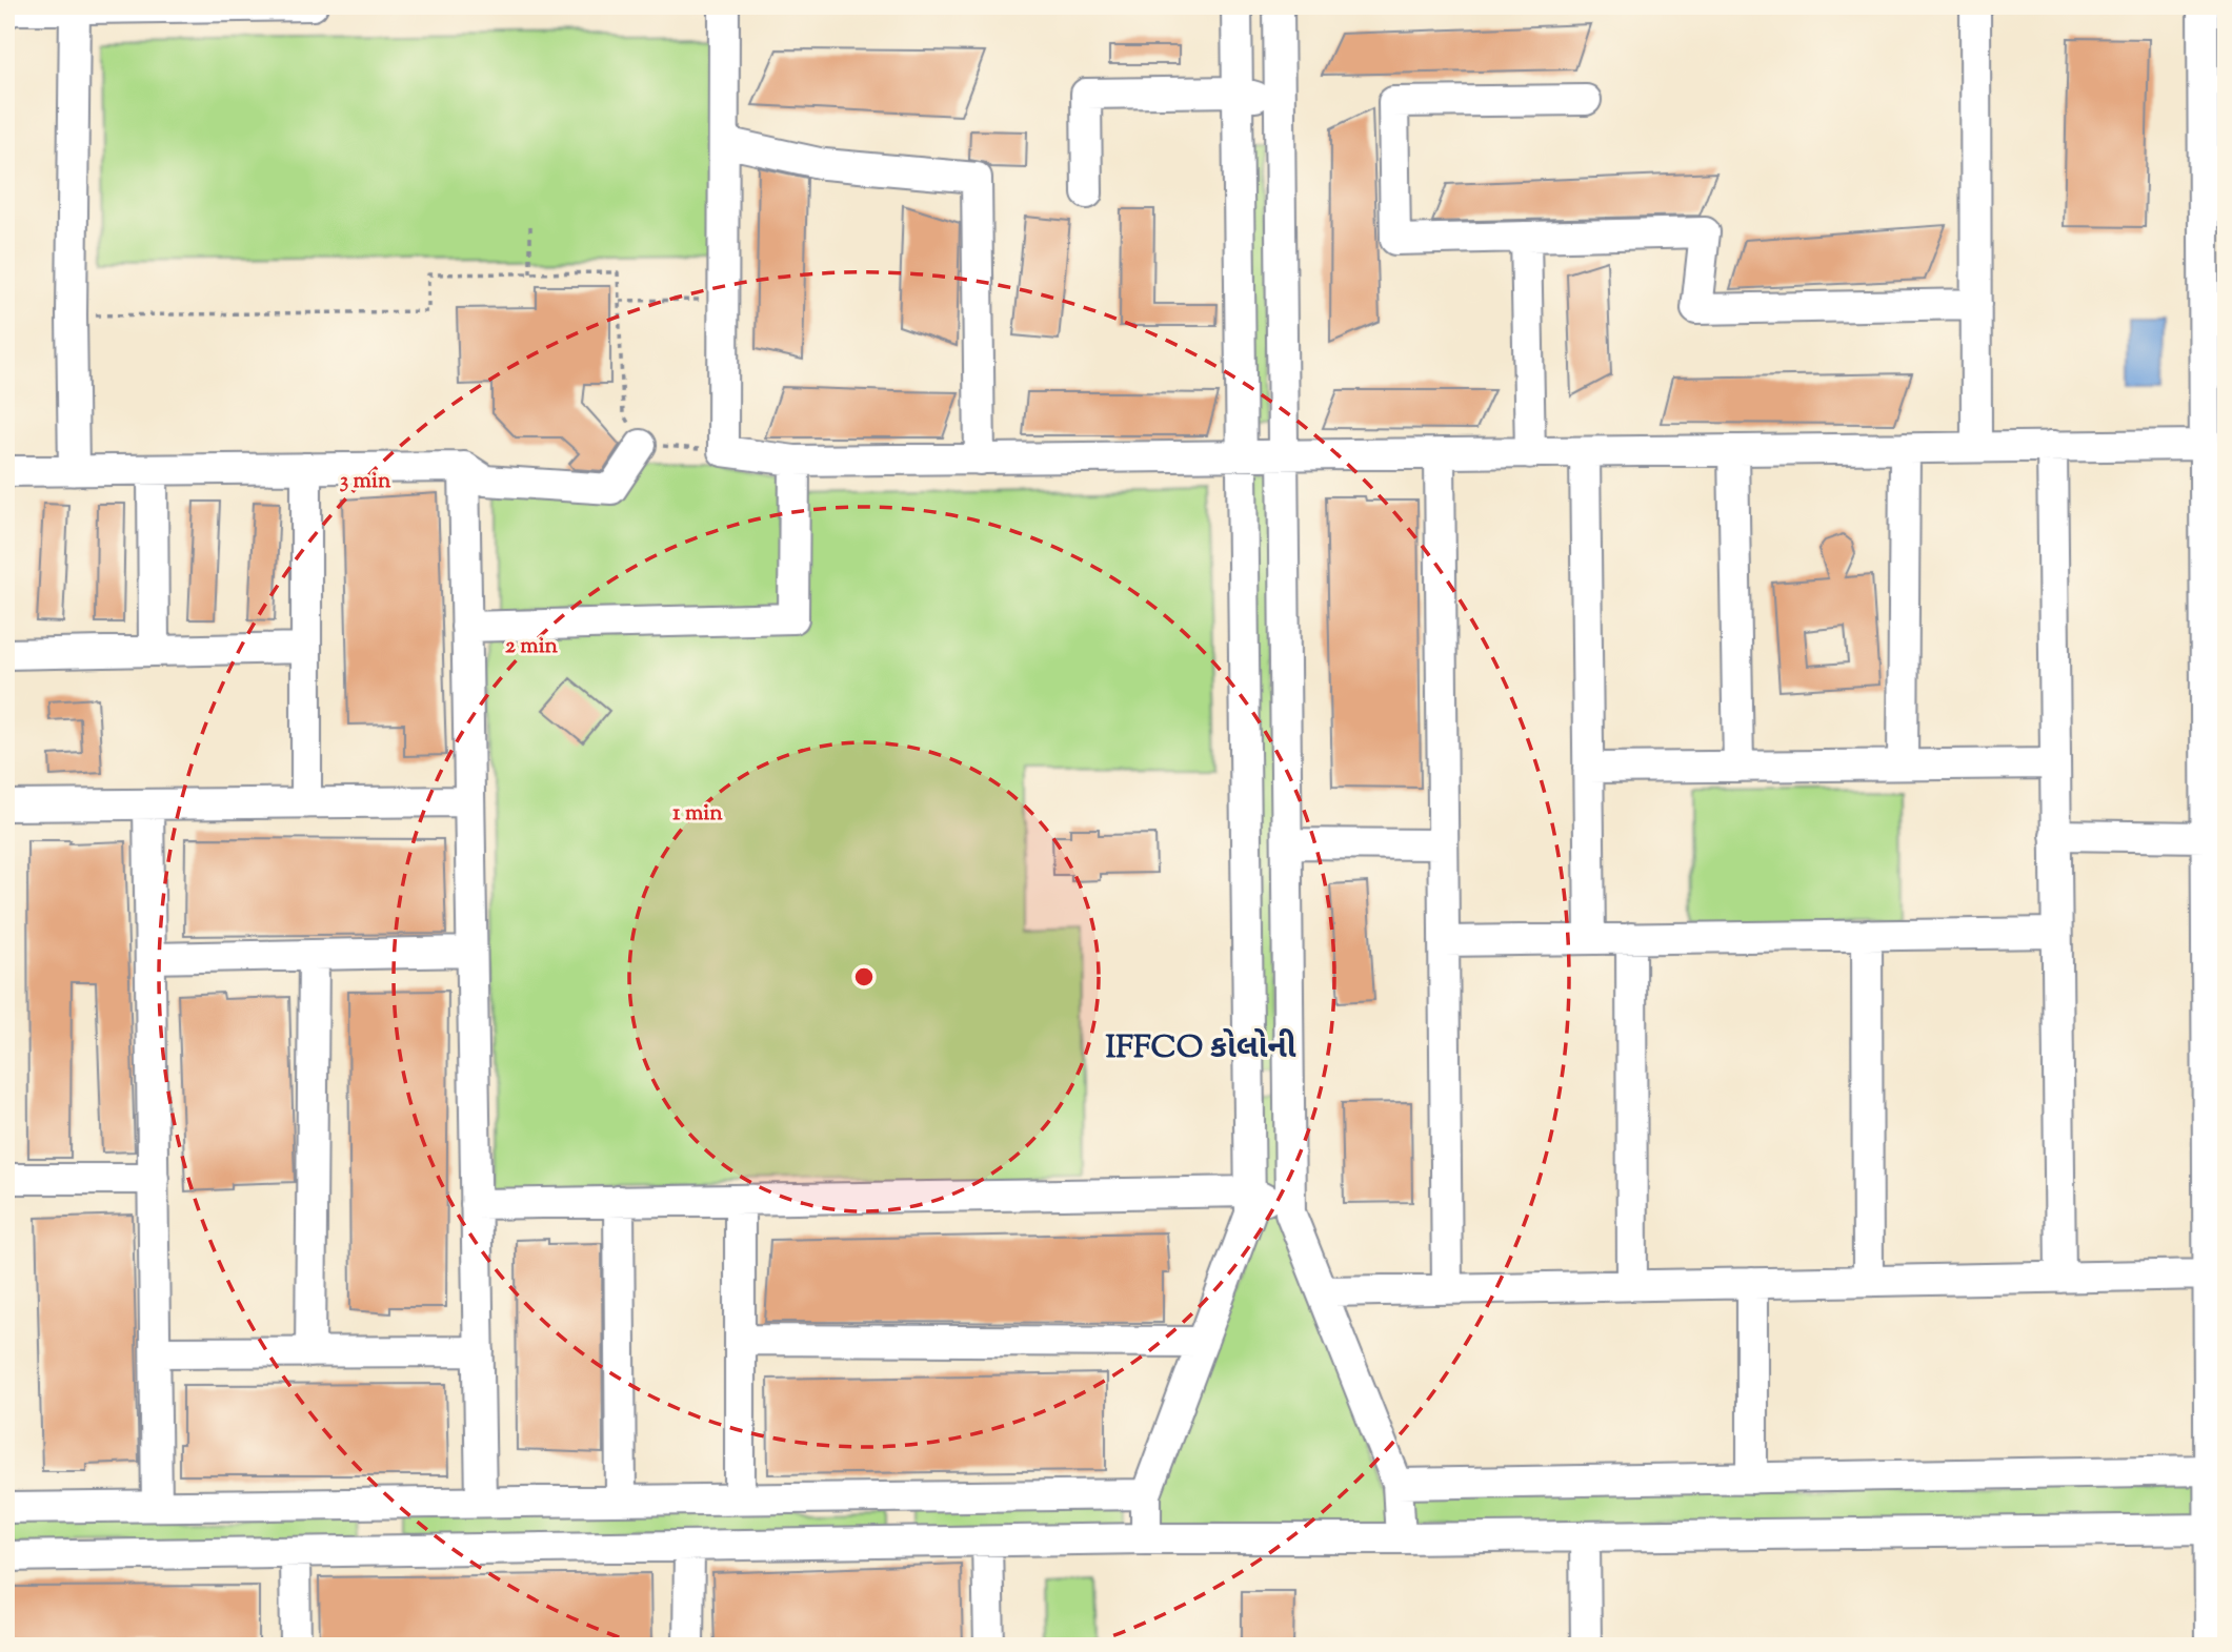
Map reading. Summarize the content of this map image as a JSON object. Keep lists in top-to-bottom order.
{
  "districts": ["IFFCO કોલોની"],
  "rings": ["3 min", "2 min", "1 min"]
}
